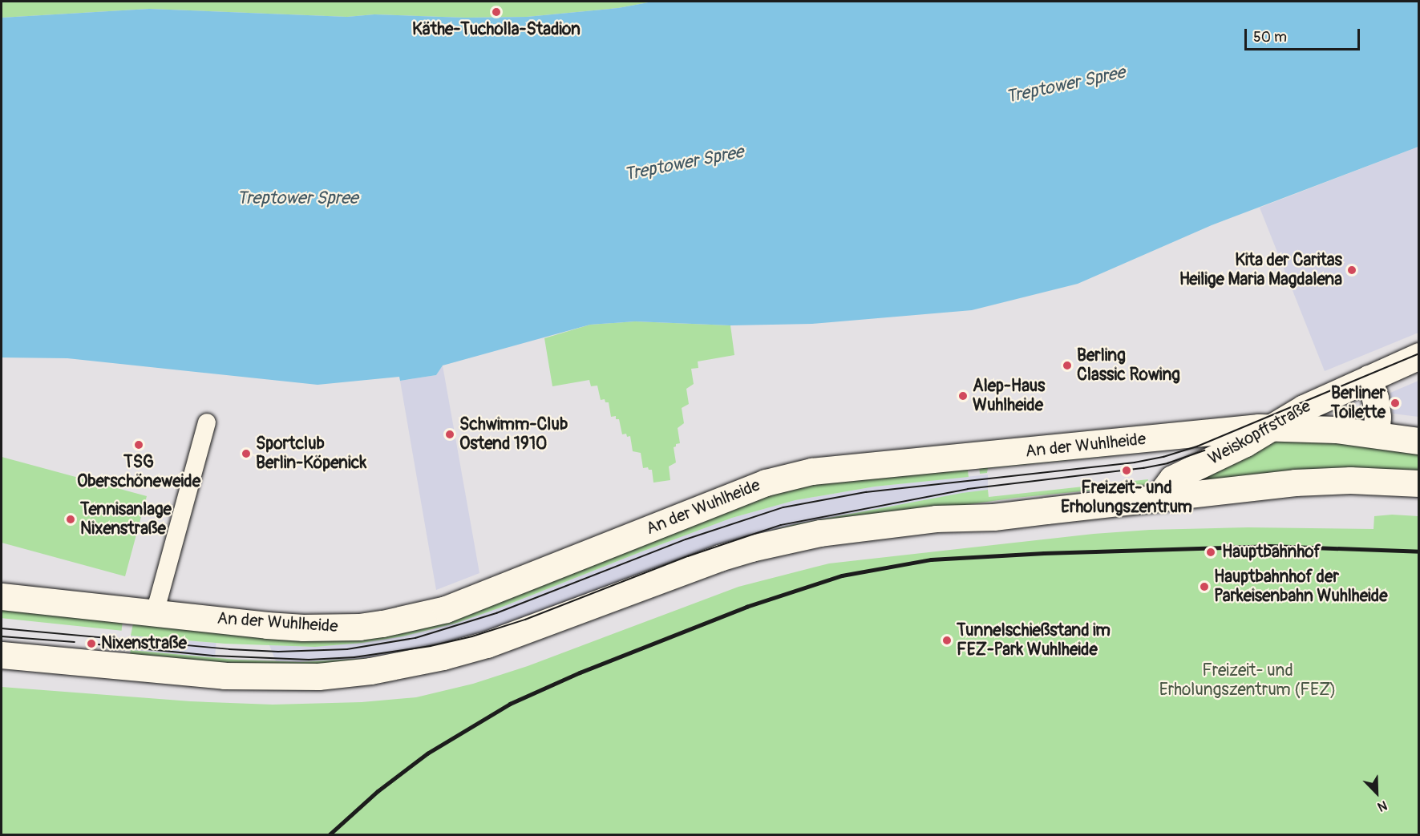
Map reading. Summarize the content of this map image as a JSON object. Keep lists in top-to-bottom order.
{
  "streets": {
    "main road": ["Weiskopffstraße", "An der Wuhlheide"]
  },
  "crossings": [
    ["Weiskopffstraße", "An der Wuhlheide"]
  ],
  "water": ["Treptower Spree"],
  "parks": ["Freizeit- und Erholungszentrum (FEZ)"],
  "places": [
    "Käthe-Tucholla-Stadion",
    "Kita der Caritas Heilige Maria Magdalena",
    "Berling Classic Rowing",
    "Alep-Haus Wuhlheide",
    "Berliner Toilette",
    "Schwimm-Club Ostend 1910",
    "TSG Oberschöneweide",
    "Sportclub Berlin-Köpenick",
    "Freizeit- und Erholungszentrum",
    "Tennisanlage Nixenstraße",
    "Hauptbahnhof",
    "Hauptbahnhof der Parkeisenbahn Wuhlheide",
    "Tunnelschießstand im FEZ-Park Wuhlheide",
    "Nixenstraße"
  ],
  "scale_bar": "50 m",
  "north": "bottom right"
}
